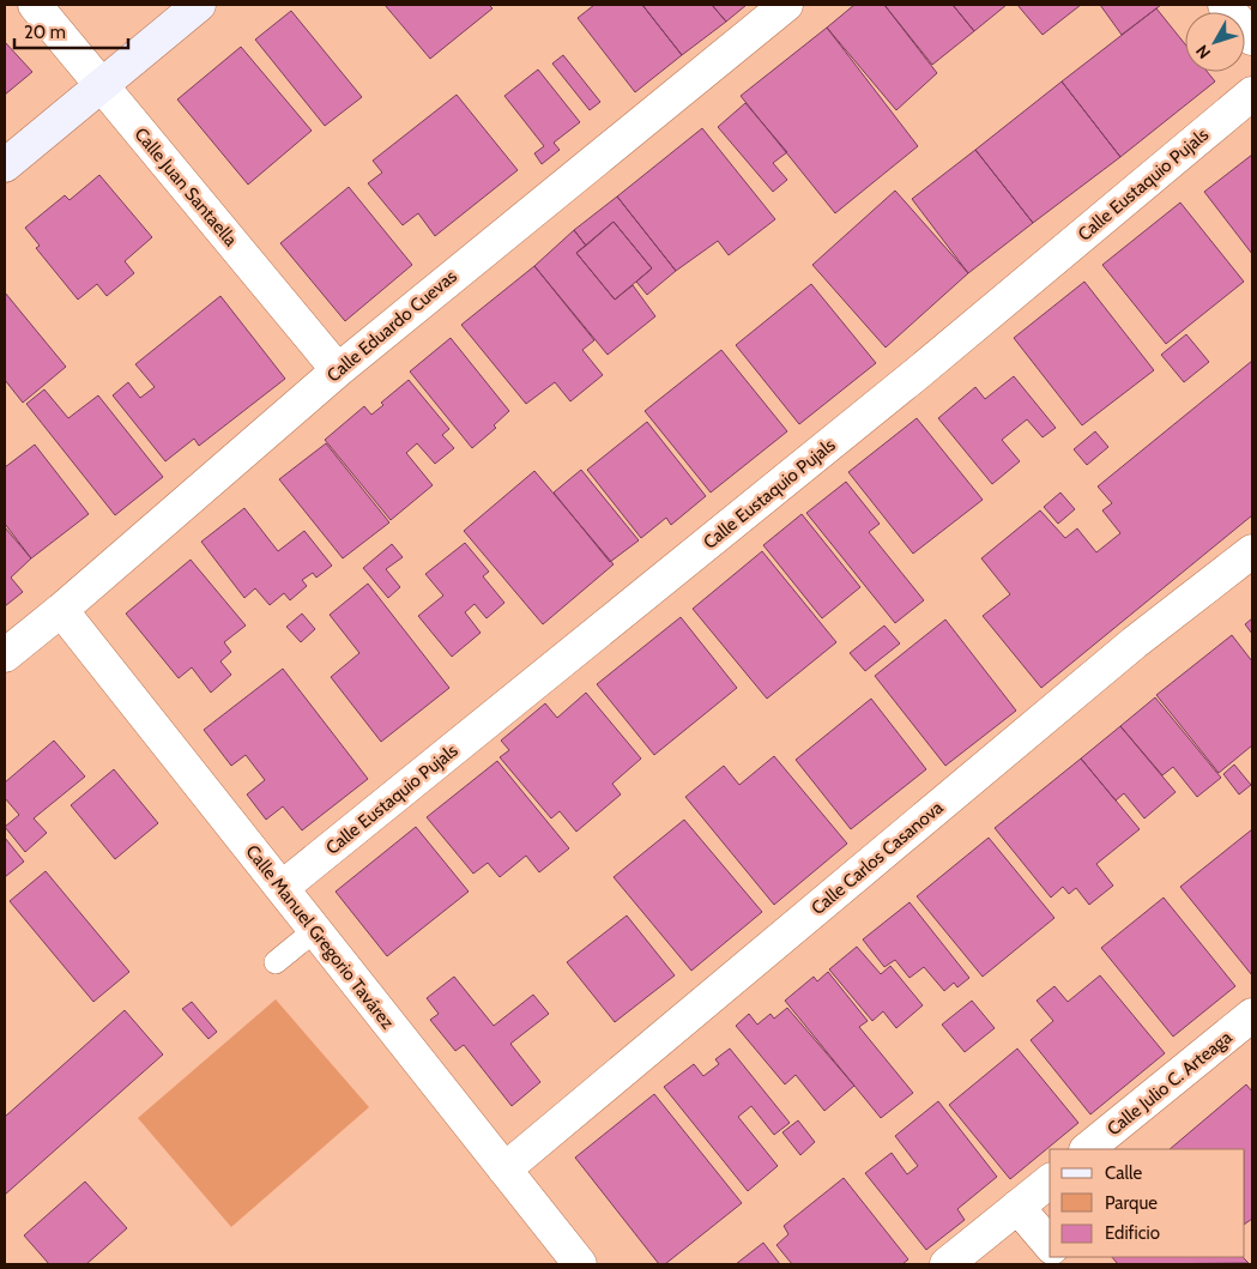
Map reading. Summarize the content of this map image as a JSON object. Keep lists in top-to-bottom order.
{
  "streets": {
    "street": [
      "Calle Eustaquio Pujals",
      "Calle Juan Santaella",
      "Calle Eduardo Cuevas",
      "Calle Carlos Casanova",
      "Calle Manuel Gregorio Tavárez",
      "Calle Julio C. Arteaga"
    ]
  },
  "crossings": [
    ["Calle Eustaquio Pujals", "Calle Manuel Gregorio Tavárez"],
    ["Calle Juan Santaella", "Calle Eduardo Cuevas"],
    ["Calle Eduardo Cuevas", "Calle Manuel Gregorio Tavárez"],
    ["Calle Carlos Casanova", "Calle Manuel Gregorio Tavárez"]
  ],
  "legend": ["Calle", "Parque", "Edificio"],
  "scale_bar": "20 m",
  "north": "bottom left"
}
